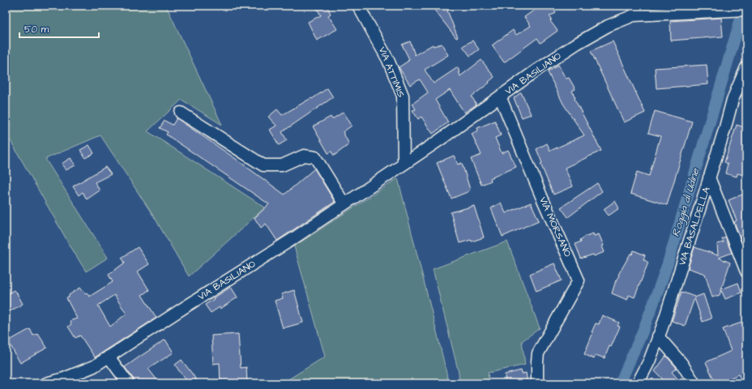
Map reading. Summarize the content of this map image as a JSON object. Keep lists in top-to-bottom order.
{
  "streets": {
    "street": [
      "VIA ATTIMIS",
      "VIA BASILIANO",
      "VIA BASALDELLA",
      "VIA MORSANO"
    ]
  },
  "crossings": [
    ["VIA ATTIMIS", "VIA BASILIANO"],
    ["VIA BASILIANO", "VIA MORSANO"]
  ],
  "water": ["Roggia di Udine"],
  "scale_bar": "50 m"
}
